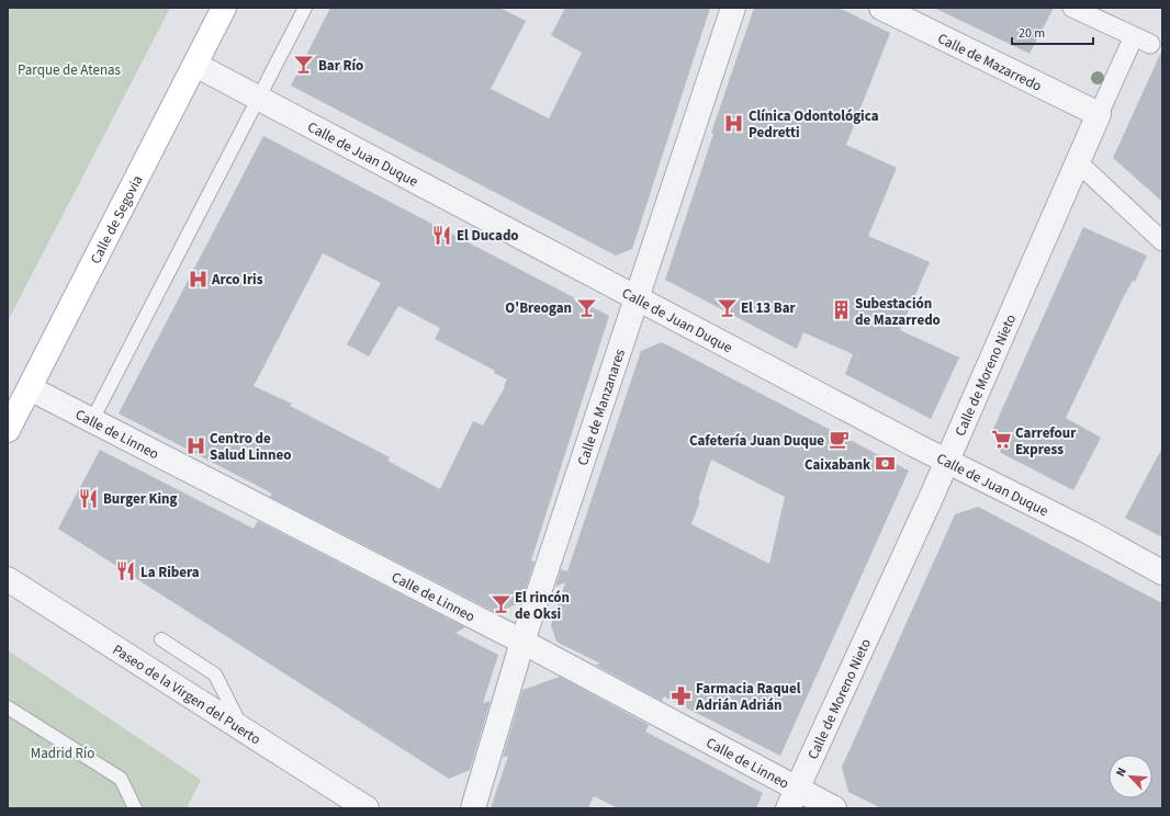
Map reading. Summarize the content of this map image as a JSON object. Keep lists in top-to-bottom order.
{
  "streets": {
    "main road": ["Calle de Segovia"],
    "street": [
      "Calle de Mazarredo",
      "Calle de Juan Duque",
      "Calle de Moreno Nieto",
      "Calle de Manzanares",
      "Calle de Linneo",
      "Paseo de la Virgen del Puerto"
    ]
  },
  "crossings": [
    ["Calle de Mazarredo", "Calle de Moreno Nieto"],
    ["Calle de Juan Duque", "Calle de Segovia"],
    ["Calle de Juan Duque", "Calle de Moreno Nieto"],
    ["Calle de Juan Duque", "Calle de Manzanares"],
    ["Calle de Segovia", "Calle de Linneo"],
    ["Calle de Moreno Nieto", "Calle de Linneo"],
    ["Calle de Manzanares", "Calle de Linneo"]
  ],
  "parks": ["Parque de Atenas", "Madrid Río"],
  "places": {
    "bar": [
      "Bar Río",
      "O'Breogan",
      "El 13 Bar",
      "El rincón de Oksi"
    ],
    "hospital": ["Clínica Odontológica Pedretti", "Arco Iris", "Centro de Salud Linneo"],
    "restaurant": ["El Ducado", "Burger King", "La Ribera"],
    "building": ["Subestación de Mazarredo"],
    "cafe": ["Cafetería Juan Duque"],
    "supermarket": ["Carrefour Express"],
    "bank": ["Caixabank"],
    "pharmacy": ["Farmacia Raquel Adrián Adrián"]
  },
  "scale_bar": "20 m",
  "north": "top left"
}
